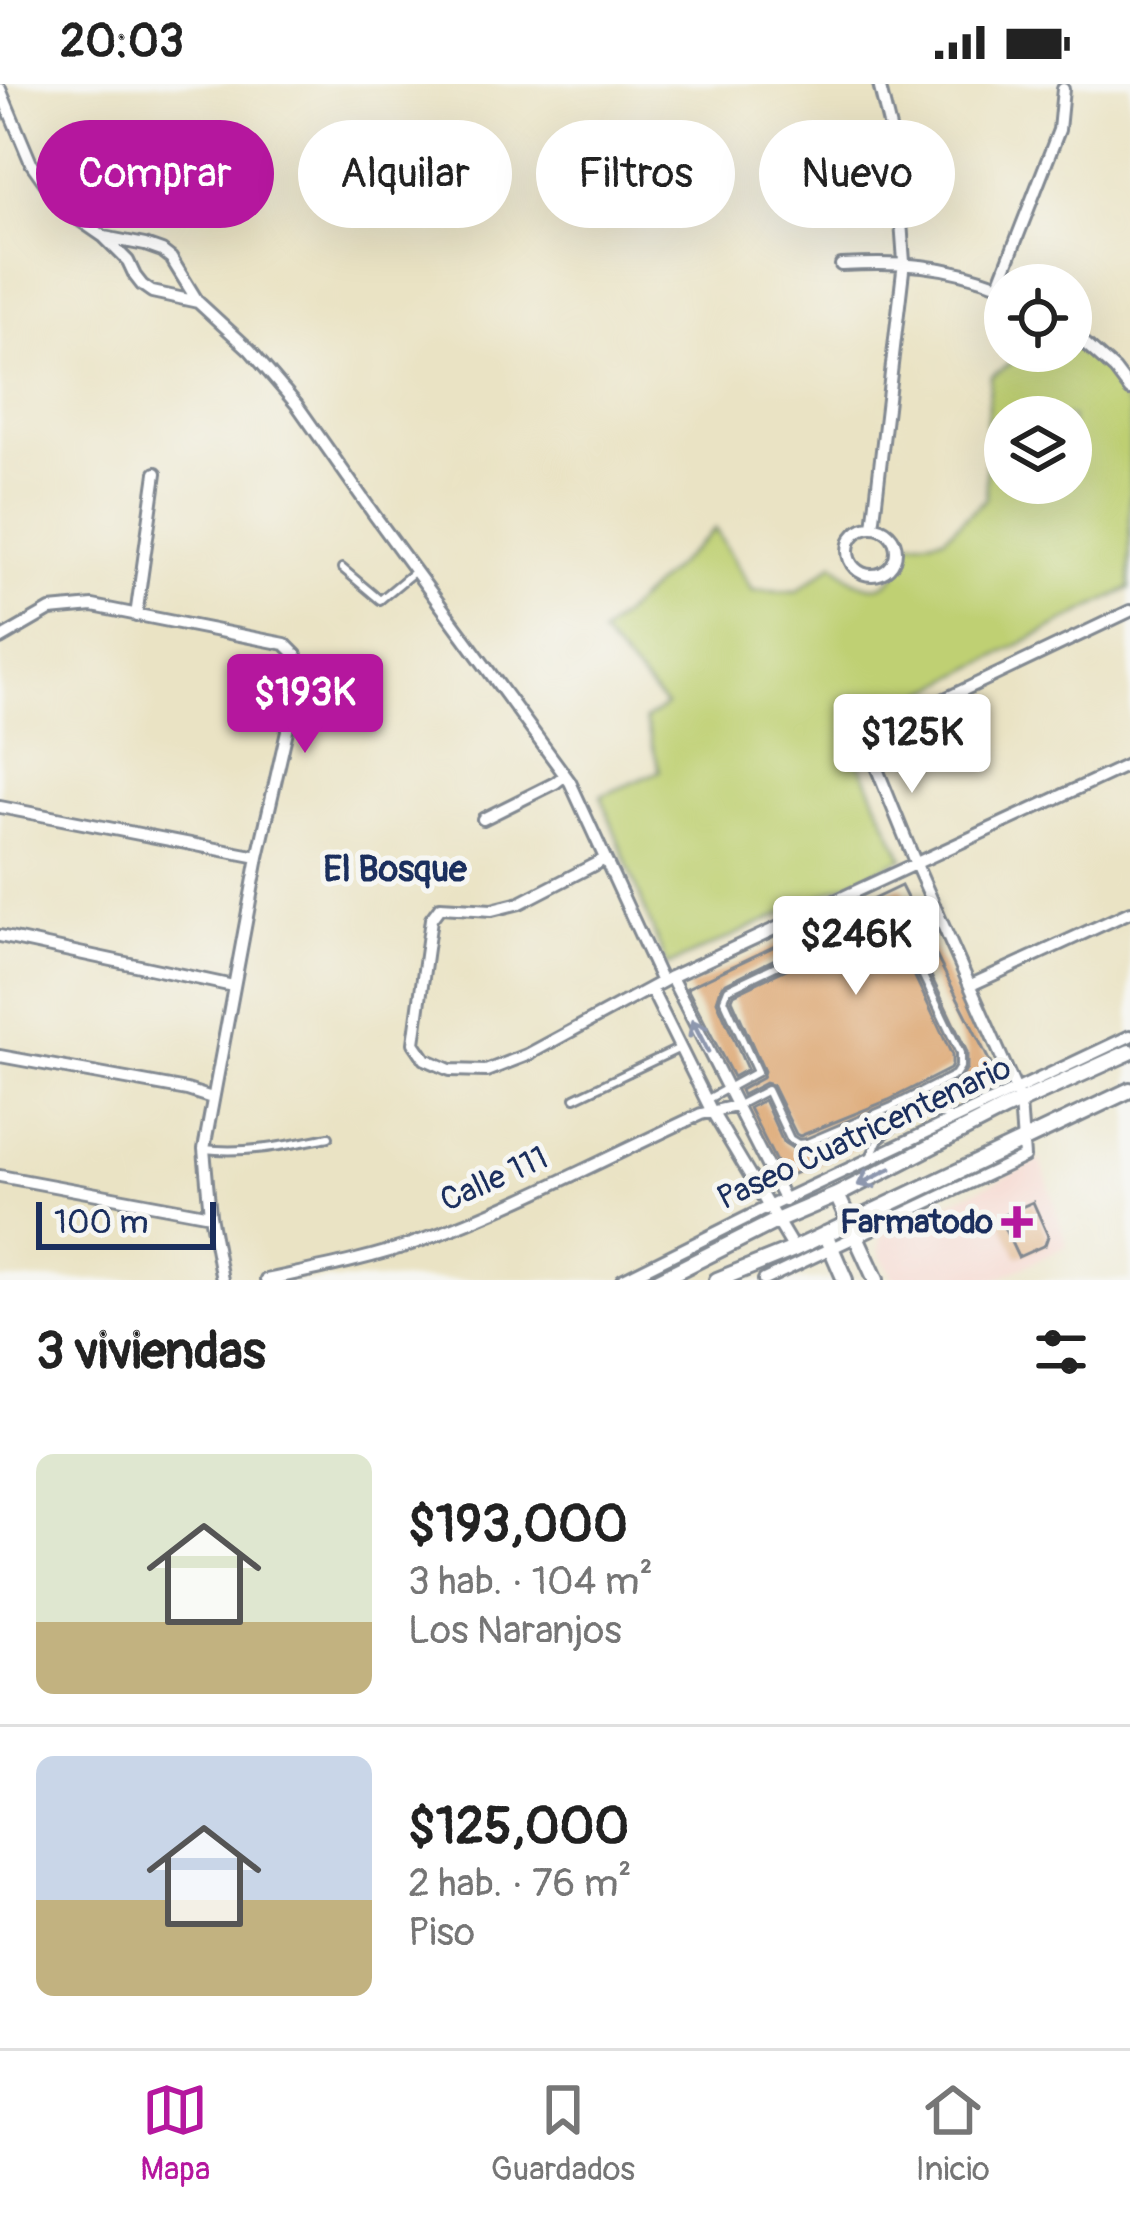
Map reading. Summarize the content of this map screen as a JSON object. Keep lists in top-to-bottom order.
{
  "streets": {
    "street": ["Paseo Cuatricentenario", "Calle 111"]
  },
  "districts": ["El Bosque"],
  "places": {
    "health": ["Farmatodo"]
  },
  "scale_bar": "100 m",
  "page": {
    "status": "20:03",
    "chip": [
      "Comprar",
      "Alquilar",
      "Filtros",
      "Nuevo"
    ],
    "price": ["$193K", "$125K", "$246K"],
    "scale": "100 m",
    "heading": "3 viviendas",
    "list": [
      {
        "name": "$193,000",
        "note": "3 hab. · 104 m² · Los Naranjos"
      },
      {
        "name": "$125,000",
        "note": "2 hab. · 76 m² · Piso"
      }
    ],
    "tabs": ["Mapa", "Guardados", "Inicio"]
  }
}
